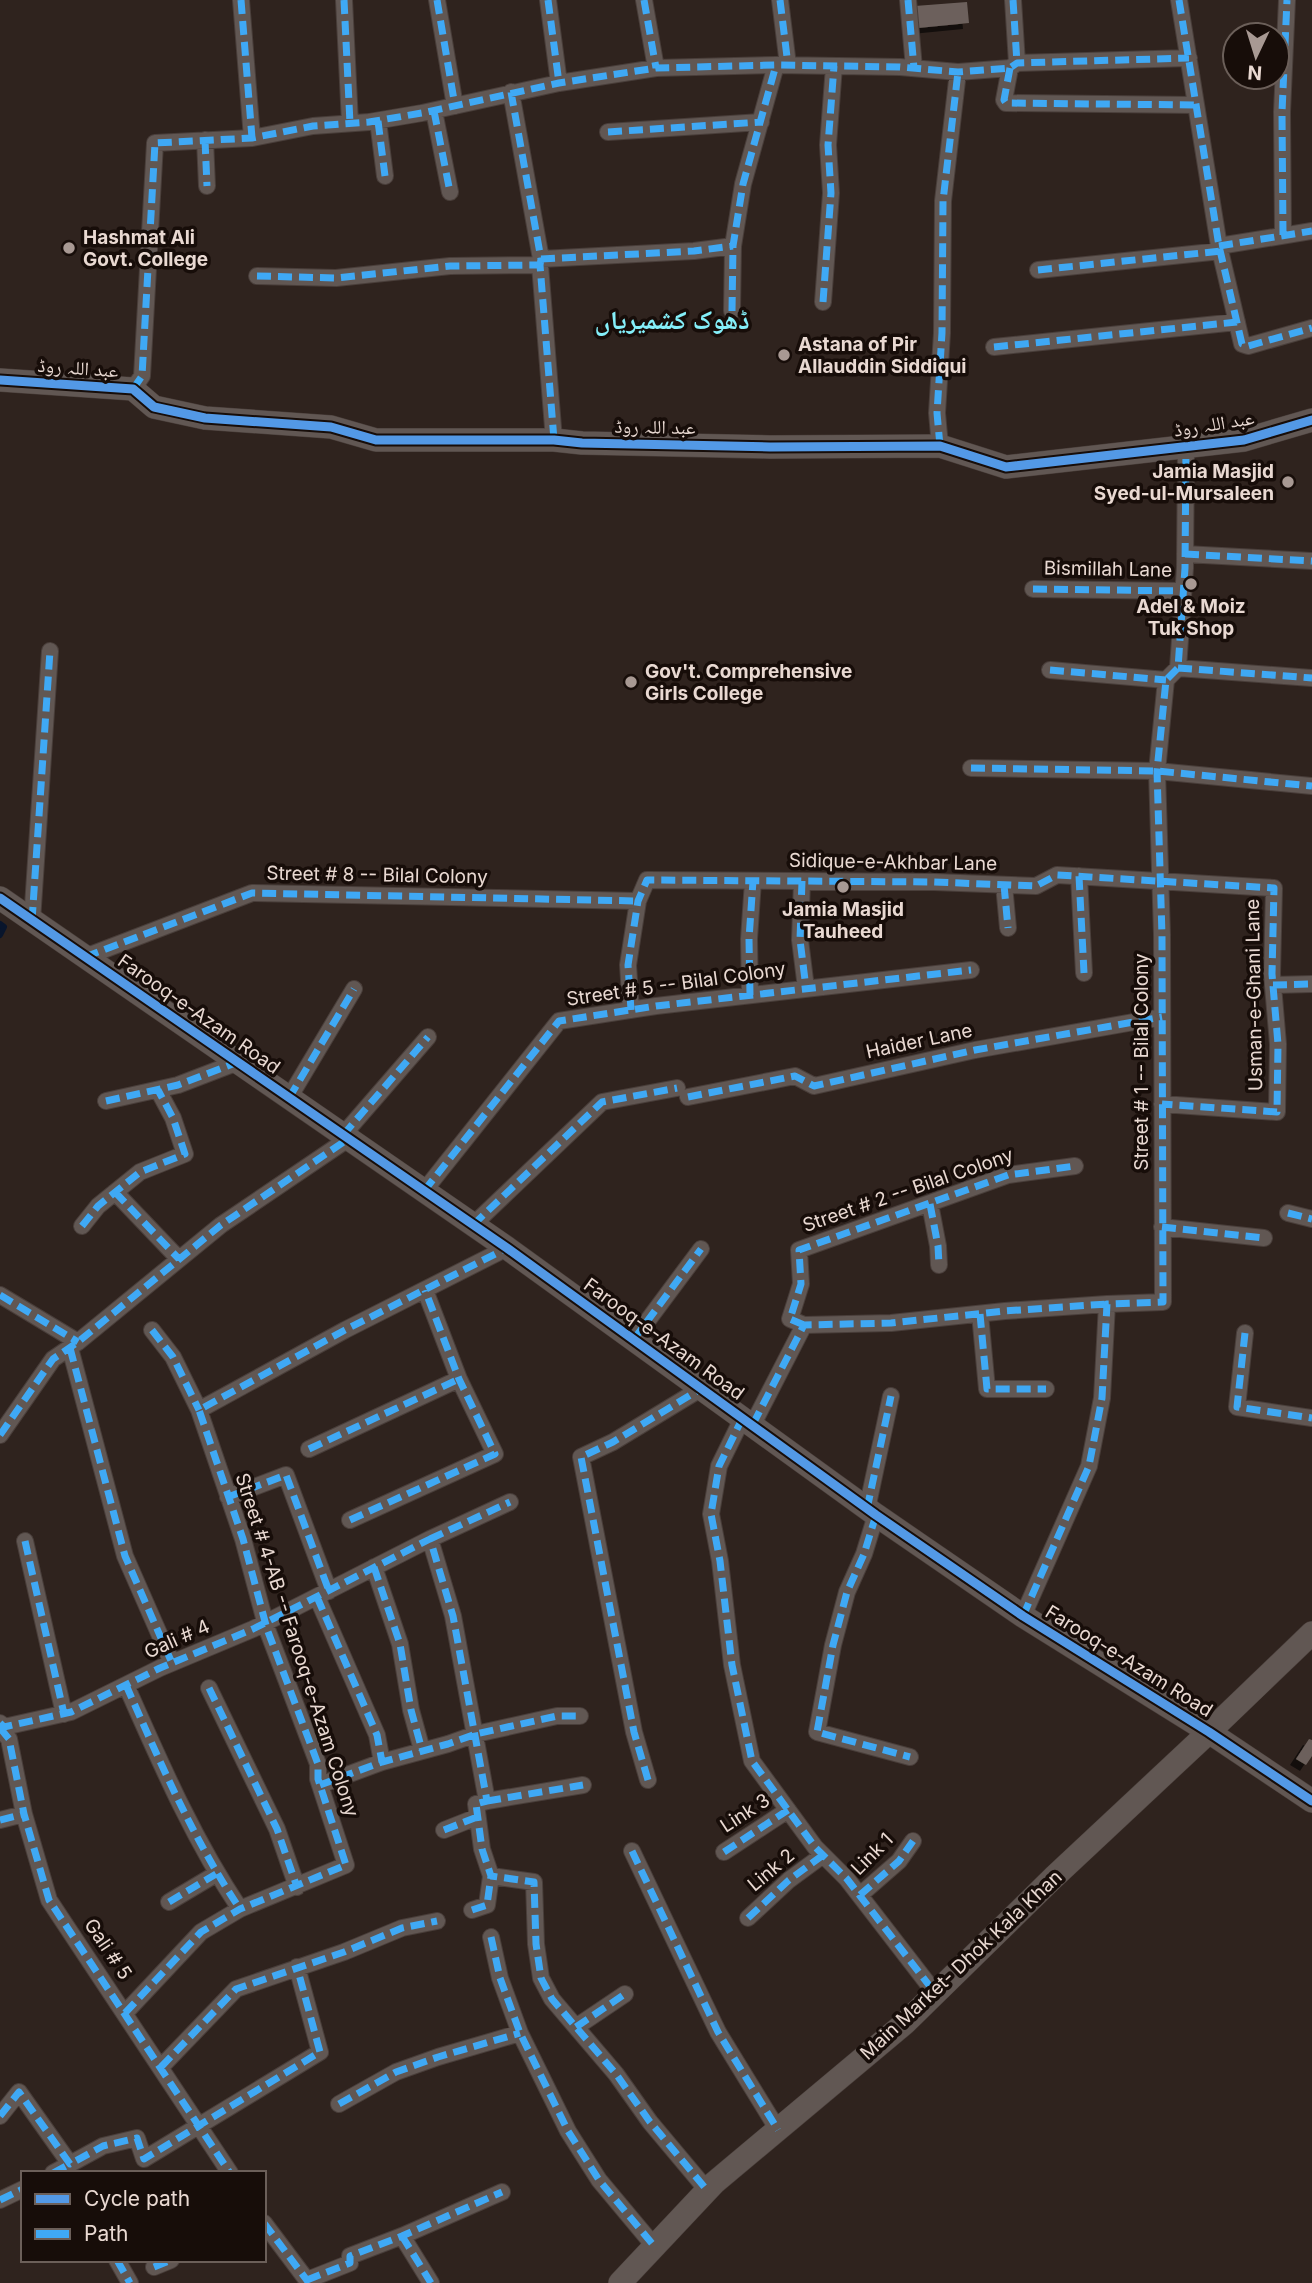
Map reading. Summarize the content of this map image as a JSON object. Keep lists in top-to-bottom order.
{
  "streets": {
    "street": [
      "عبد اللہ روڈ",
      "Bismillah Lane",
      "Sidique-e-Akhbar Lane",
      "Street # 8 -- Bilal Colony",
      "Street # 5 -- Bilal Colony",
      "Usman-e-Ghani Lane",
      "Farooq-e-Azam Road",
      "Haider Lane",
      "Street # 1 -- Bilal Colony",
      "Street # 2 -- Bilal Colony",
      "Gali # 4",
      "Street # 4-AB -- Farooq-e-Azam Colony",
      "Link 3",
      "Link 1",
      "Link 2",
      "Gali # 5",
      "Main Market- Dhok Kala Khan"
    ]
  },
  "crossings": [
    ["Sidique-e-Akhbar Lane", "Street # 8 -- Bilal Colony"],
    ["Sidique-e-Akhbar Lane", "Usman-e-Ghani Lane"],
    ["Sidique-e-Akhbar Lane", "Street # 1 -- Bilal Colony"],
    ["Street # 8 -- Bilal Colony", "Farooq-e-Azam Road"],
    ["Street # 5 -- Bilal Colony", "Farooq-e-Azam Road"],
    ["Usman-e-Ghani Lane", "Street # 1 -- Bilal Colony"],
    ["Farooq-e-Azam Road", "Haider Lane"],
    ["Farooq-e-Azam Road", "Main Market- Dhok Kala Khan"],
    ["Haider Lane", "Street # 1 -- Bilal Colony"],
    ["Gali # 4", "Street # 4-AB -- Farooq-e-Azam Colony"],
    ["Gali # 4", "Gali # 5"]
  ],
  "districts": ["ڈھوک کشمیریاں"],
  "places": [
    "Hashmat Ali Govt. College",
    "Astana of Pir Allauddin Siddiqui",
    "Jamia Masjid Syed-ul-Mursaleen",
    "Adel & Moiz Tuk Shop",
    "Gov't. Comprehensive Girls College",
    "Jamia Masjid Tauheed"
  ],
  "legend": ["Cycle path", "Path"],
  "north": "bottom"
}
